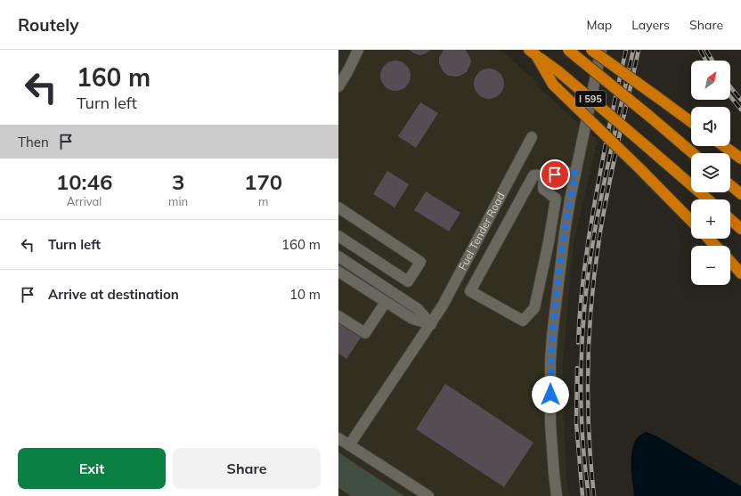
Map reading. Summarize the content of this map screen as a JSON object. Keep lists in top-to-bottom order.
{
  "streets": {
    "highway": ["I 595"],
    "street": ["Fuel Tender Road"]
  },
  "north": "top right",
  "page": {
    "header": "Routely",
    "nav": ["Map", "Layers", "Share"],
    "turn": ["160 m", "Turn left"],
    "map_buttons": ["+", "−"],
    "then": "Then",
    "eta": [
      "10:46",
      "Arrival",
      "3",
      "min",
      "170",
      "m"
    ],
    "list": [
      {
        "name": "Turn left",
        "value": "160 m"
      },
      {
        "name": "Arrive at destination",
        "value": "10 m"
      }
    ],
    "buttons": ["Exit", "Share"]
  }
}
